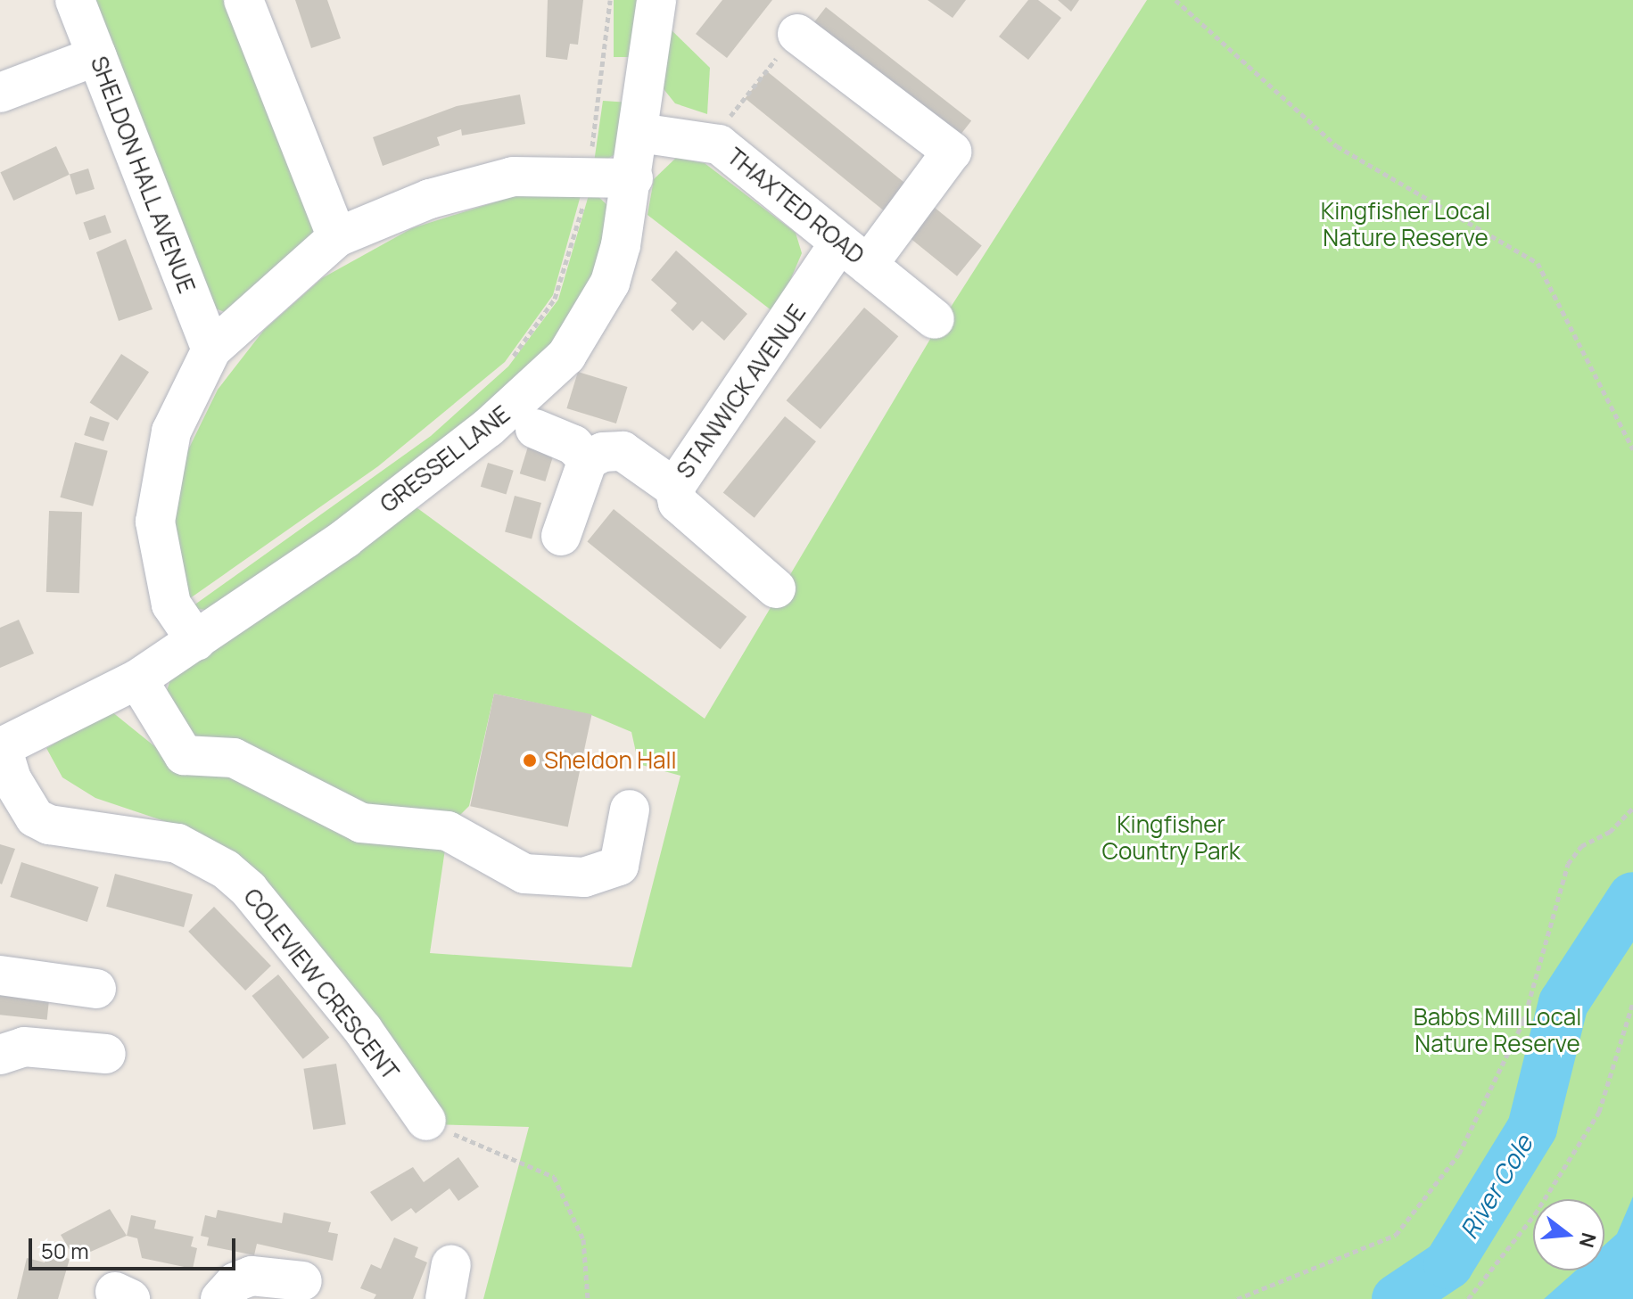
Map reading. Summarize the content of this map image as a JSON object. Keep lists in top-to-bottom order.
{
  "streets": {
    "street": [
      "SHELDON HALL AVENUE",
      "THAXTED ROAD",
      "STANWICK AVENUE",
      "GRESSEL LANE",
      "COLEVIEW CRESCENT"
    ]
  },
  "crossings": [
    ["THAXTED ROAD", "STANWICK AVENUE"],
    ["THAXTED ROAD", "GRESSEL LANE"],
    ["GRESSEL LANE", "COLEVIEW CRESCENT"]
  ],
  "water": ["River Cole"],
  "parks": ["Kingfisher Local Nature Reserve", "Kingfisher Country Park", "Babbs Mill Local Nature Reserve"],
  "places": ["Sheldon Hall"],
  "scale_bar": "50 m",
  "north": "right"
}
